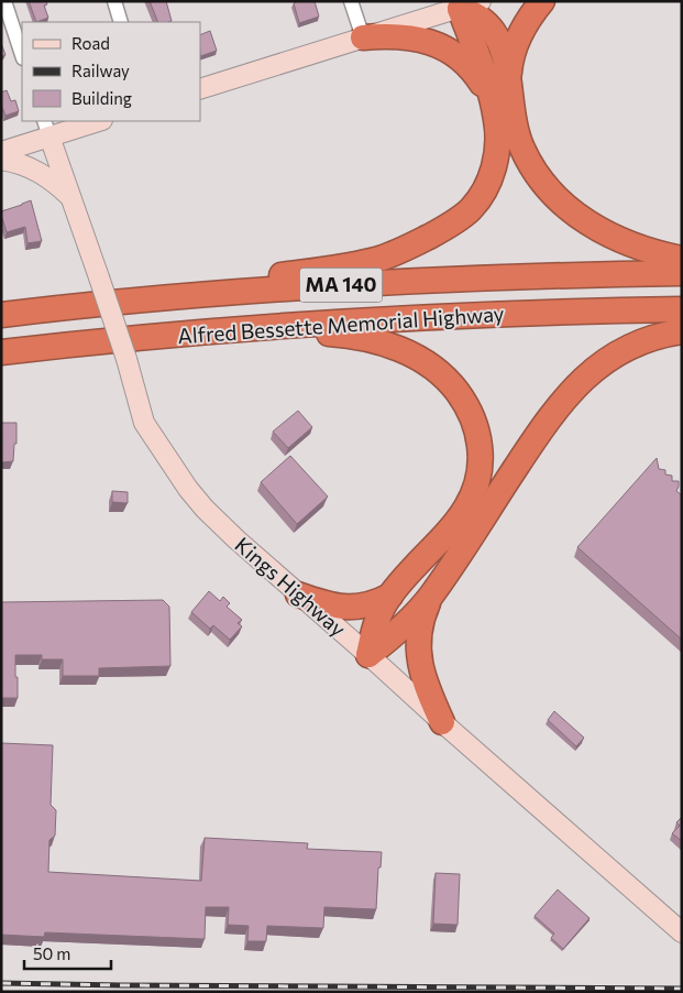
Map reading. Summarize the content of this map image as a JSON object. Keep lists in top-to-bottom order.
{
  "streets": {
    "highway": ["MA 140", "Alfred Bessette Memorial Highway"],
    "main road": ["Kings Highway"]
  },
  "legend": ["Road", "Railway", "Building"],
  "scale_bar": "50 m"
}
